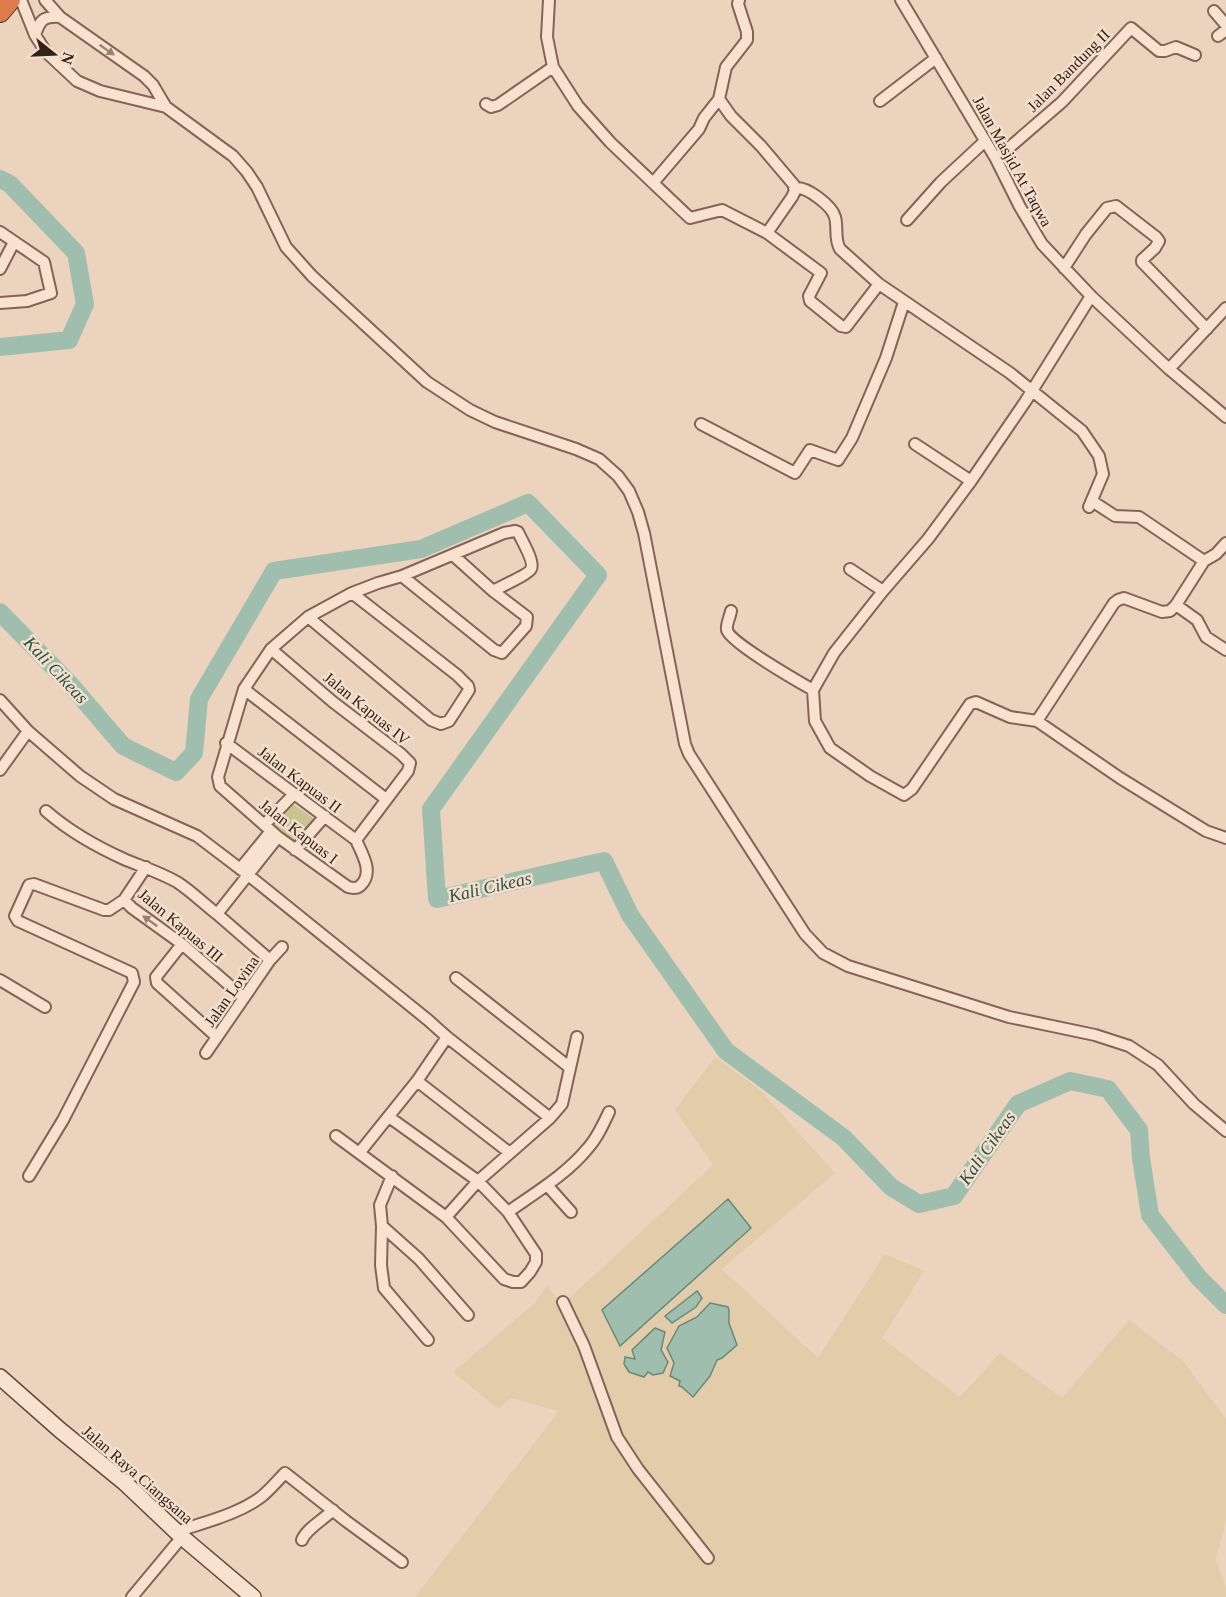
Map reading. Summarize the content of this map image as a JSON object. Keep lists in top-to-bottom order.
{
  "streets": {
    "main road": ["Jalan Raya Ciangsana"],
    "street": [
      "Jalan Bandung II",
      "Jalan Masjid At Taqwa",
      "Jalan Kapuas IV",
      "Jalan Kapuas II",
      "Jalan Kapuas I",
      "Jalan Kapuas III",
      "Jalan Lovina"
    ]
  },
  "crossings": [
    ["Jalan Bandung II", "Jalan Masjid At Taqwa"],
    ["Jalan Kapuas II", "Jalan Kapuas I"],
    ["Jalan Kapuas III", "Jalan Lovina"]
  ],
  "water": ["Kali Cikeas"],
  "north": "right"
}
